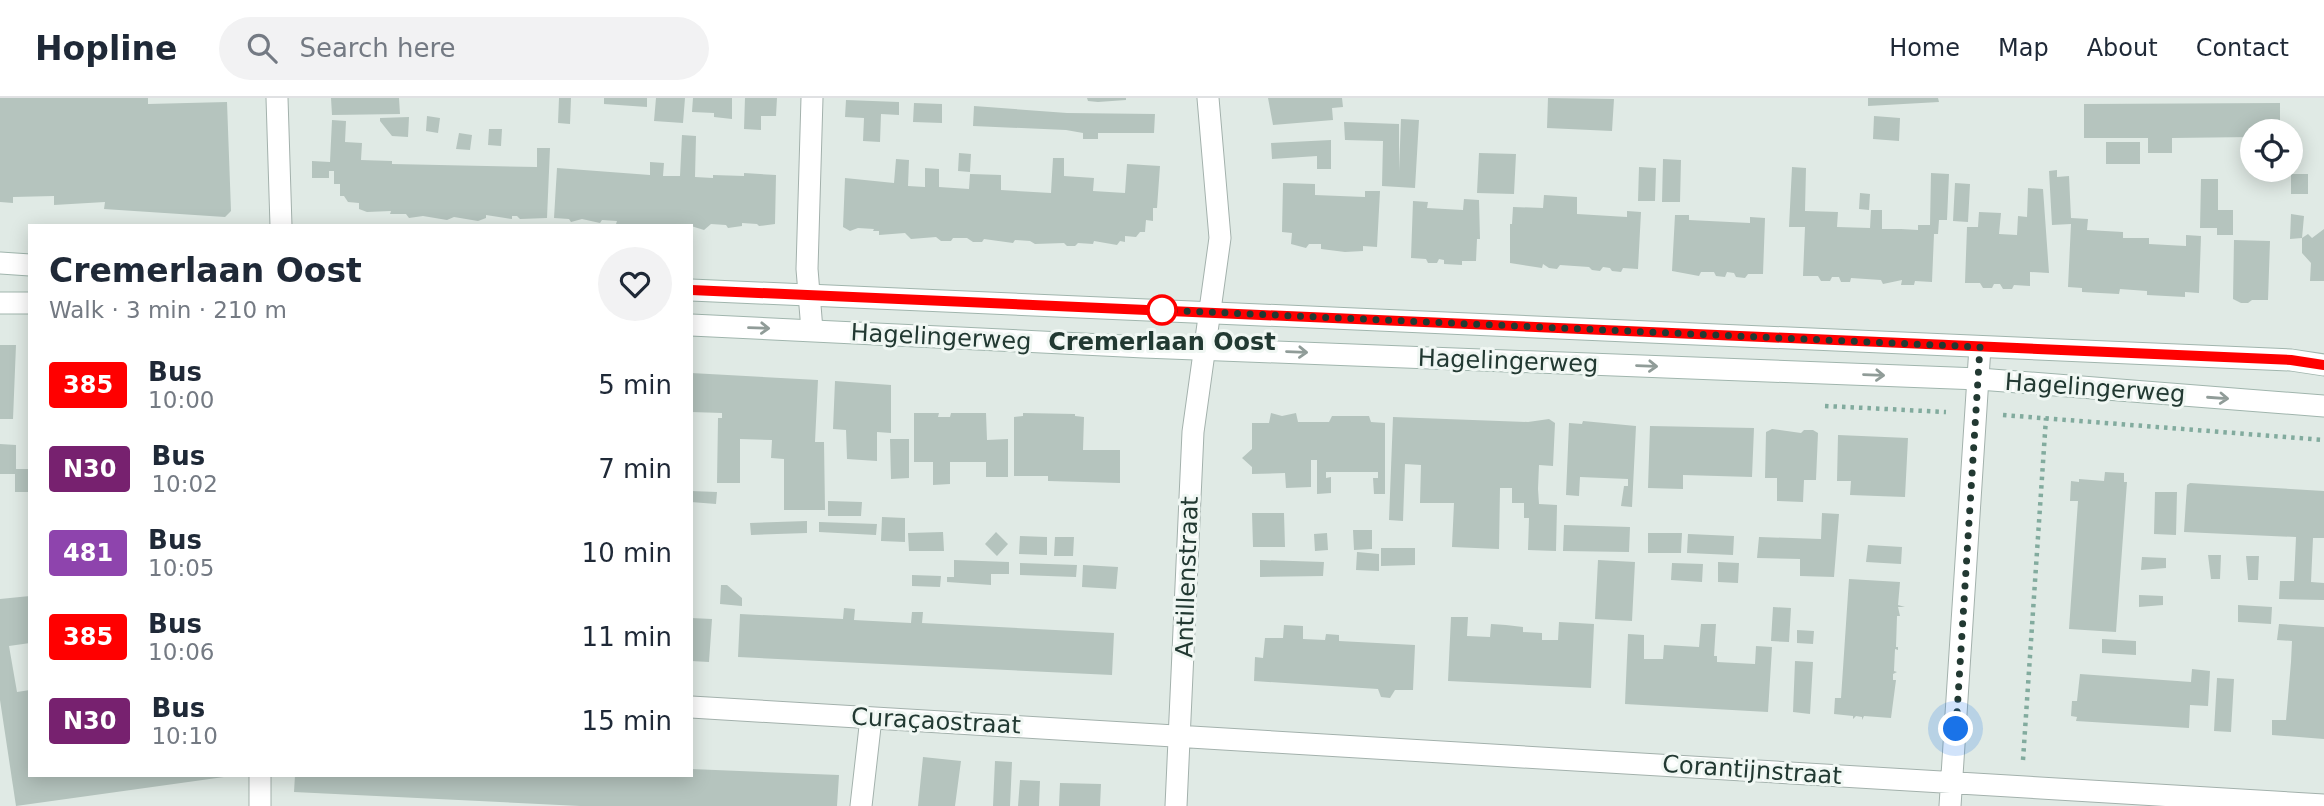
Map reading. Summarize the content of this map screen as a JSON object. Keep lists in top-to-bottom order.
{
  "streets": {
    "street": [
      "Hagelingerweg",
      "Antillenstraat",
      "Curaçaostraat",
      "Corantijnstraat"
    ]
  },
  "crossings": [
    ["Hagelingerweg", "Antillenstraat"],
    ["Antillenstraat", "Curaçaostraat"],
    ["Antillenstraat", "Corantijnstraat"],
    ["Curaçaostraat", "Corantijnstraat"]
  ],
  "places": ["Cremerlaan Oost"],
  "lines": ["bus line 385"],
  "page": {
    "header": "Hopline",
    "search": "Search here",
    "nav": [
      "Home",
      "Map",
      "About",
      "Contact"
    ],
    "heading": ["Cremerlaan Oost", "Walk · 3 min · 210 m"],
    "list": [
      {
        "mark": "385",
        "name": "Bus",
        "note": "10:00",
        "value": "5 min"
      },
      {
        "mark": "N30",
        "name": "Bus",
        "note": "10:02",
        "value": "7 min"
      },
      {
        "mark": "481",
        "name": "Bus",
        "note": "10:05",
        "value": "10 min"
      },
      {
        "mark": "385",
        "name": "Bus",
        "note": "10:06",
        "value": "11 min"
      },
      {
        "mark": "N30",
        "name": "Bus",
        "note": "10:10",
        "value": "15 min"
      }
    ]
  }
}
